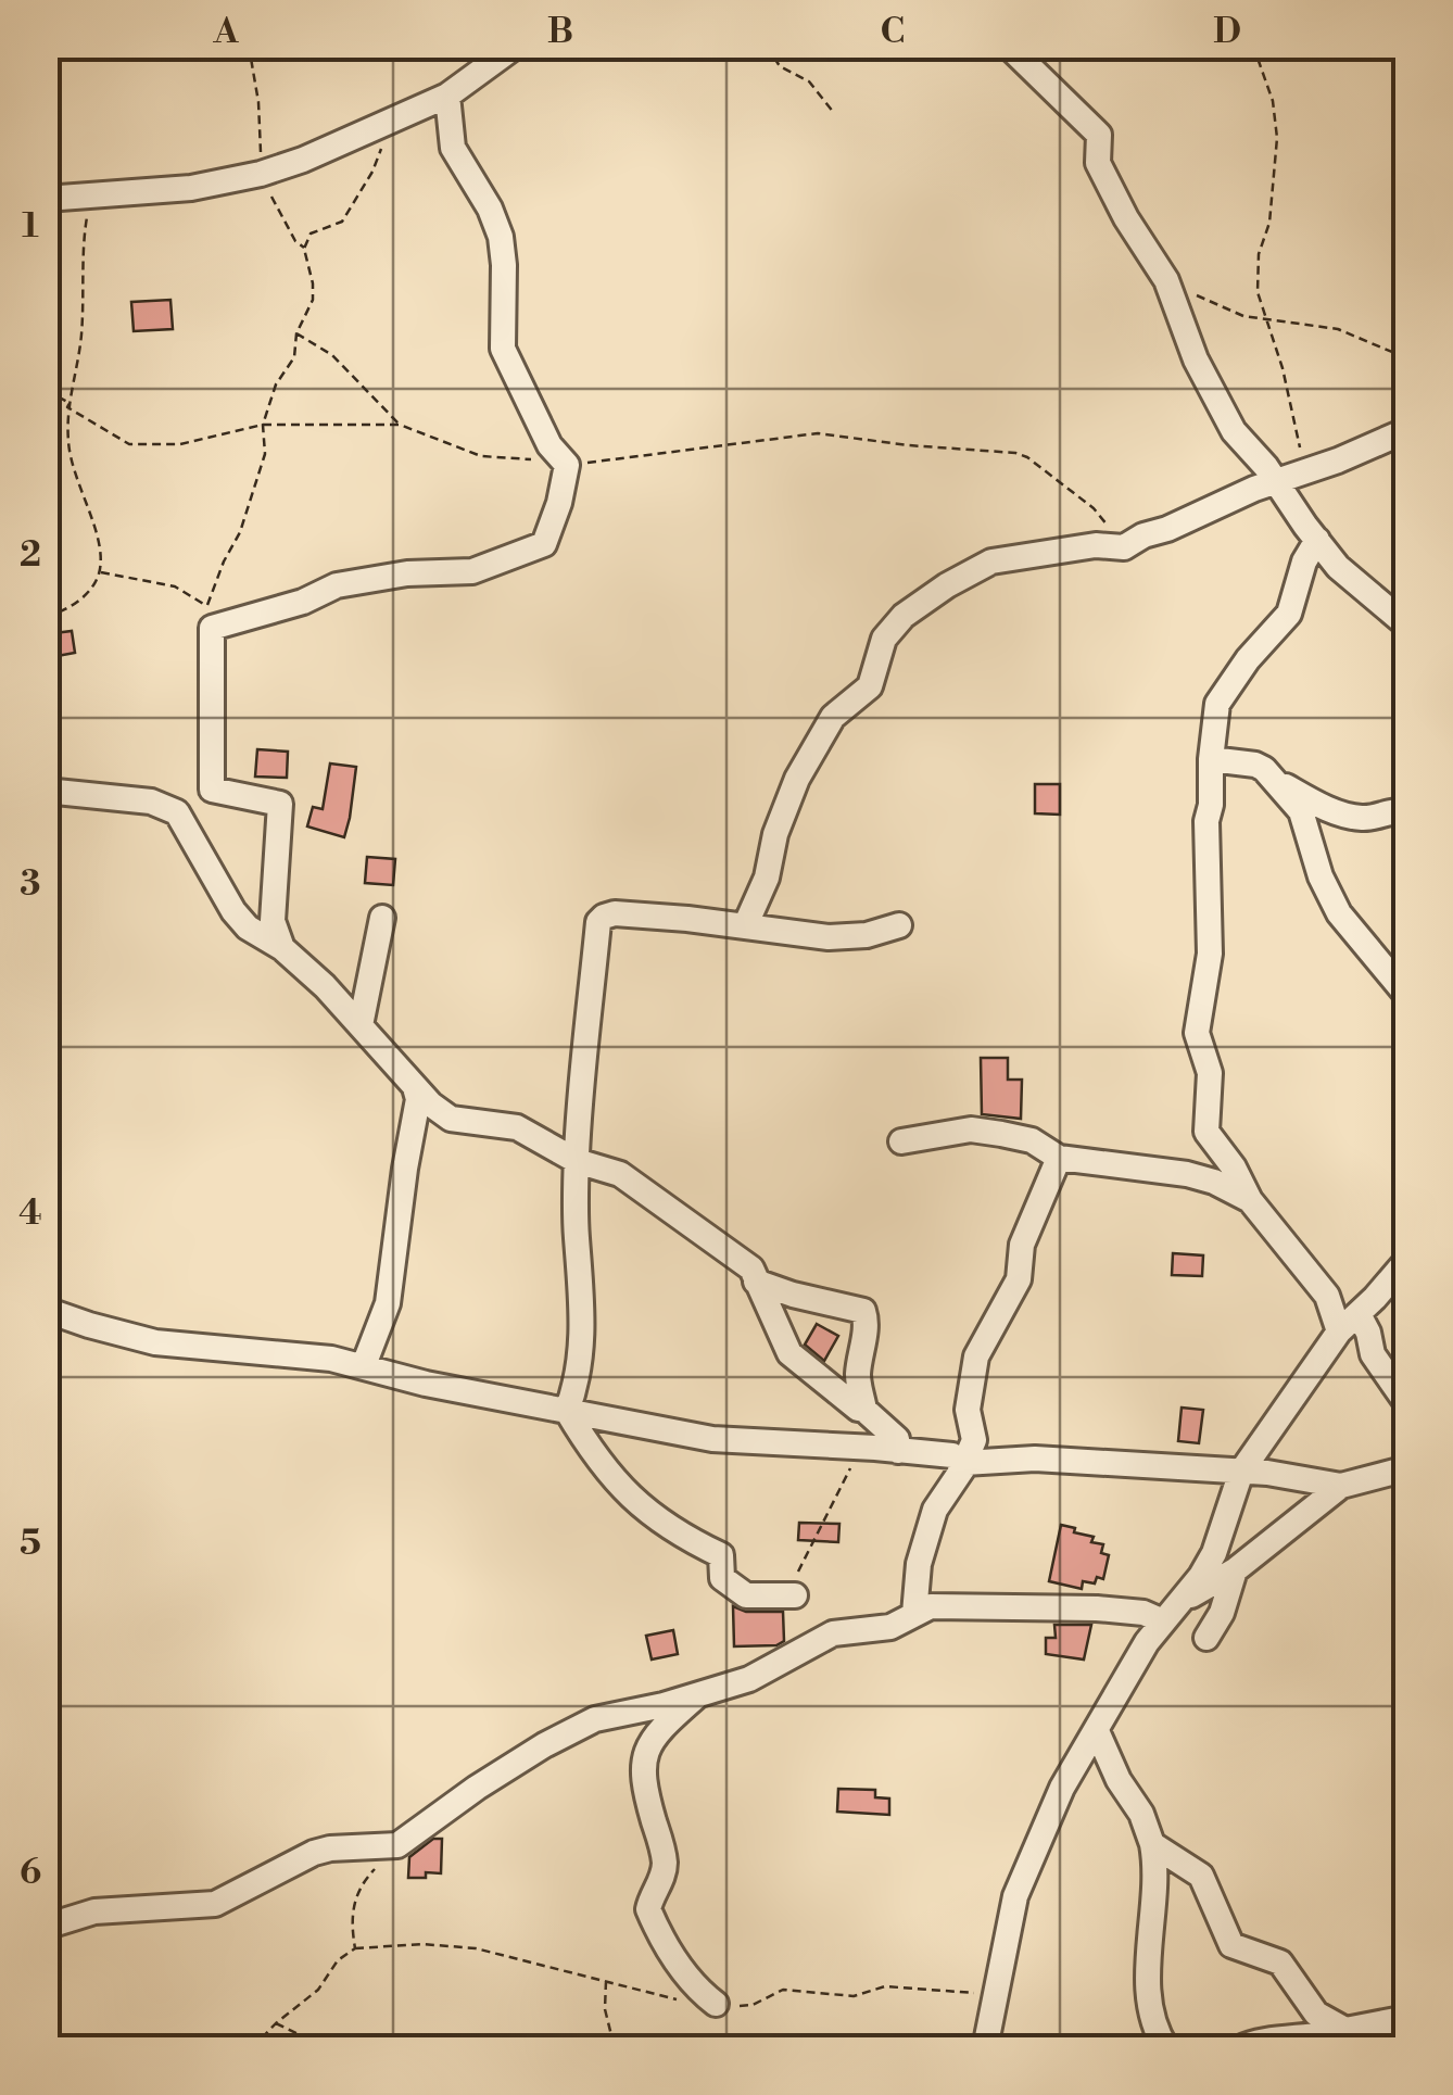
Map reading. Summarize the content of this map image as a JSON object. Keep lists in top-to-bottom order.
{
  "grid": {
    "columns": [
      "A",
      "B",
      "C",
      "D"
    ],
    "rows": [
      "1",
      "2",
      "3",
      "4",
      "5",
      "6"
    ]
  }
}
